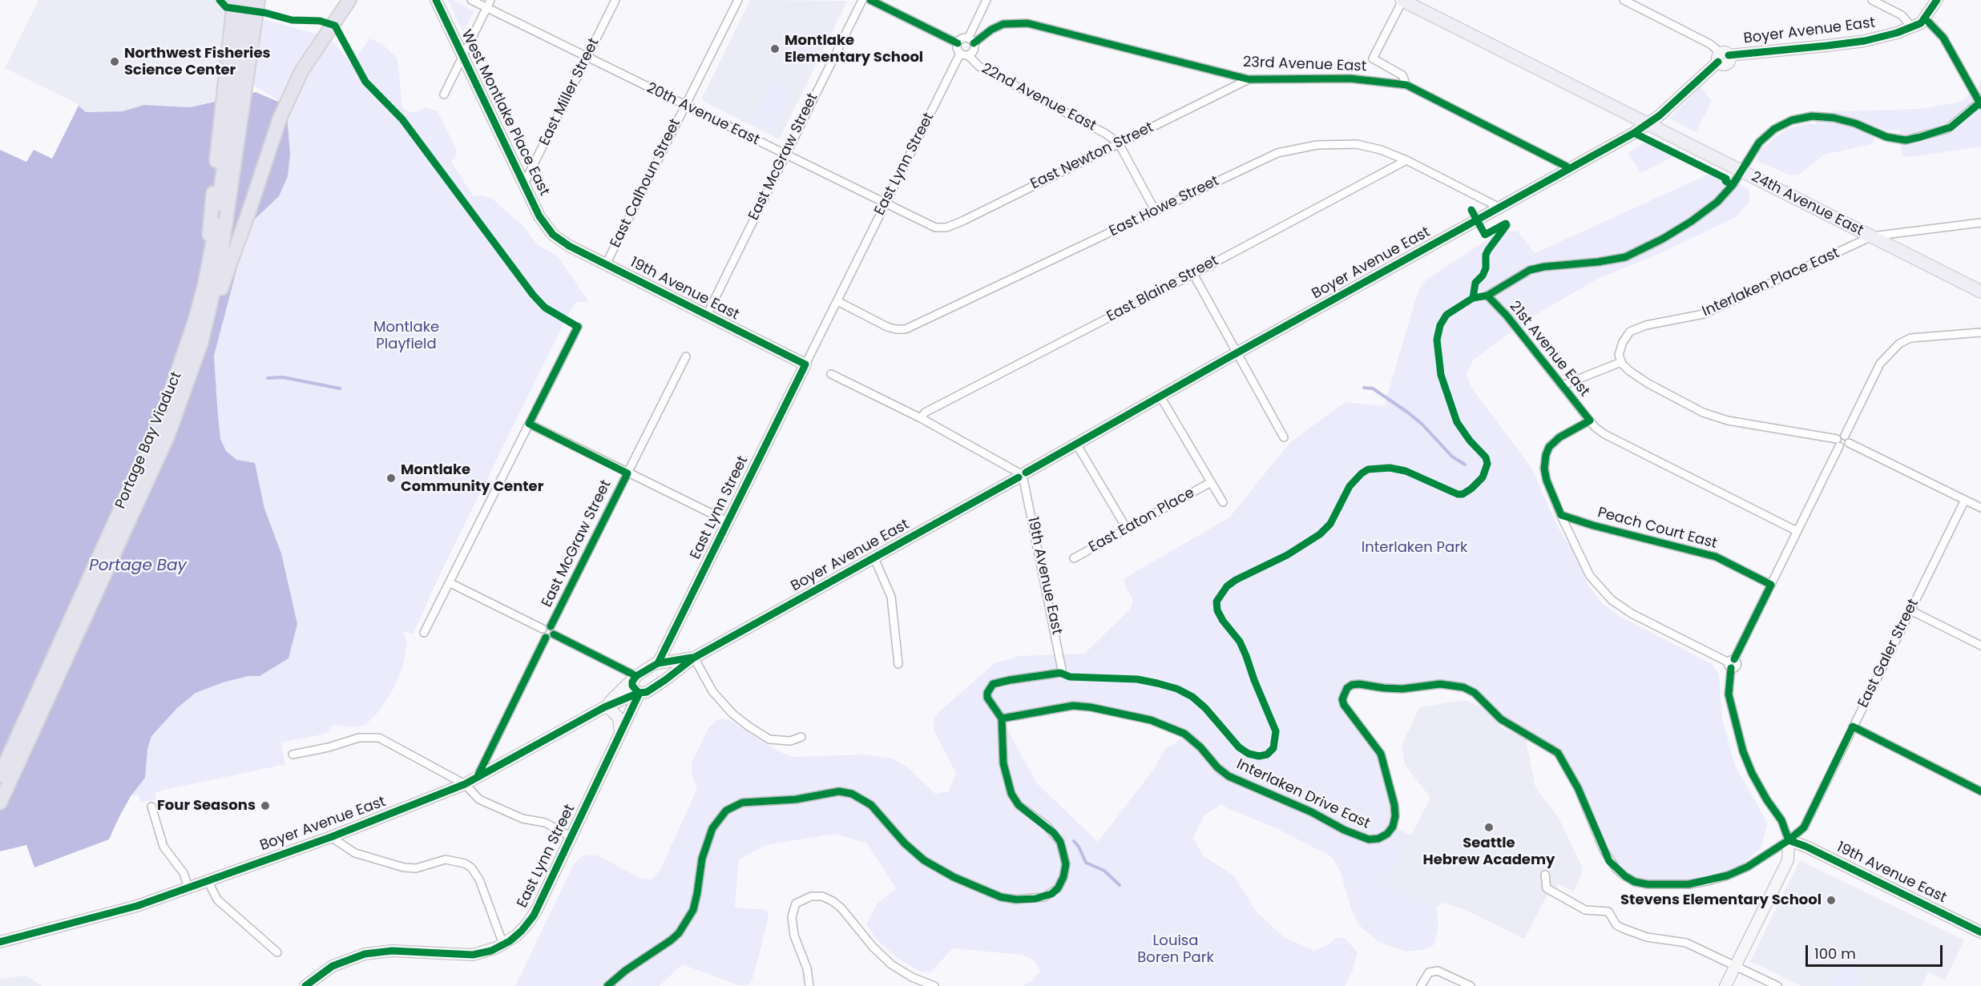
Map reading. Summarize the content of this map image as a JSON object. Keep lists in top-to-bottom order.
{
  "streets": {
    "highway": ["Portage Bay Viaduct"],
    "main road": ["24th Avenue East"],
    "street": [
      "Boyer Avenue East",
      "23rd Avenue East",
      "East Miller Street",
      "22nd Avenue East",
      "West Montlake Place East",
      "20th Avenue East",
      "East Newton Street",
      "East McGraw Street",
      "East Lynn Street",
      "East Calhoun Street",
      "East Howe Street",
      "Interlaken Place East",
      "19th Avenue East",
      "East Blaine Street",
      "21st Avenue East",
      "East Eaton Place",
      "Peach Court East",
      "East Galer Street",
      "Interlaken Drive East"
    ]
  },
  "crossings": [
    ["Boyer Avenue East", "23rd Avenue East"],
    ["Boyer Avenue East", "East Lynn Street"],
    ["Boyer Avenue East", "24th Avenue East"],
    ["Boyer Avenue East", "East Howe Street"],
    ["Boyer Avenue East", "19th Avenue East"],
    ["23rd Avenue East", "22nd Avenue East"],
    ["23rd Avenue East", "East Newton Street"],
    ["23rd Avenue East", "East Lynn Street"],
    ["East Miller Street", "West Montlake Place East"],
    ["East Miller Street", "20th Avenue East"],
    ["22nd Avenue East", "East Newton Street"],
    ["22nd Avenue East", "East Lynn Street"],
    ["22nd Avenue East", "East Howe Street"],
    ["West Montlake Place East", "19th Avenue East"],
    ["20th Avenue East", "East Newton Street"],
    ["20th Avenue East", "East McGraw Street"],
    ["20th Avenue East", "East Lynn Street"],
    ["20th Avenue East", "East Calhoun Street"],
    ["East McGraw Street", "19th Avenue East"],
    ["East Lynn Street", "East Howe Street"],
    ["East Lynn Street", "19th Avenue East"],
    ["East Calhoun Street", "19th Avenue East"],
    ["24th Avenue East", "Interlaken Place East"],
    ["24th Avenue East", "21st Avenue East"],
    ["East Howe Street", "East Blaine Street"],
    ["19th Avenue East", "East Galer Street"],
    ["19th Avenue East", "Interlaken Drive East"],
    ["East Galer Street", "Interlaken Drive East"]
  ],
  "water": ["Portage Bay"],
  "parks": ["Montlake Playfield", "Interlaken Park", "Louisa Boren Park"],
  "places": [
    "Montlake Elementary School",
    "Northwest Fisheries Science Center",
    "Montlake Community Center",
    "Four Seasons",
    "Seattle Hebrew Academy",
    "Stevens Elementary School"
  ],
  "scale_bar": "100 m"
}
